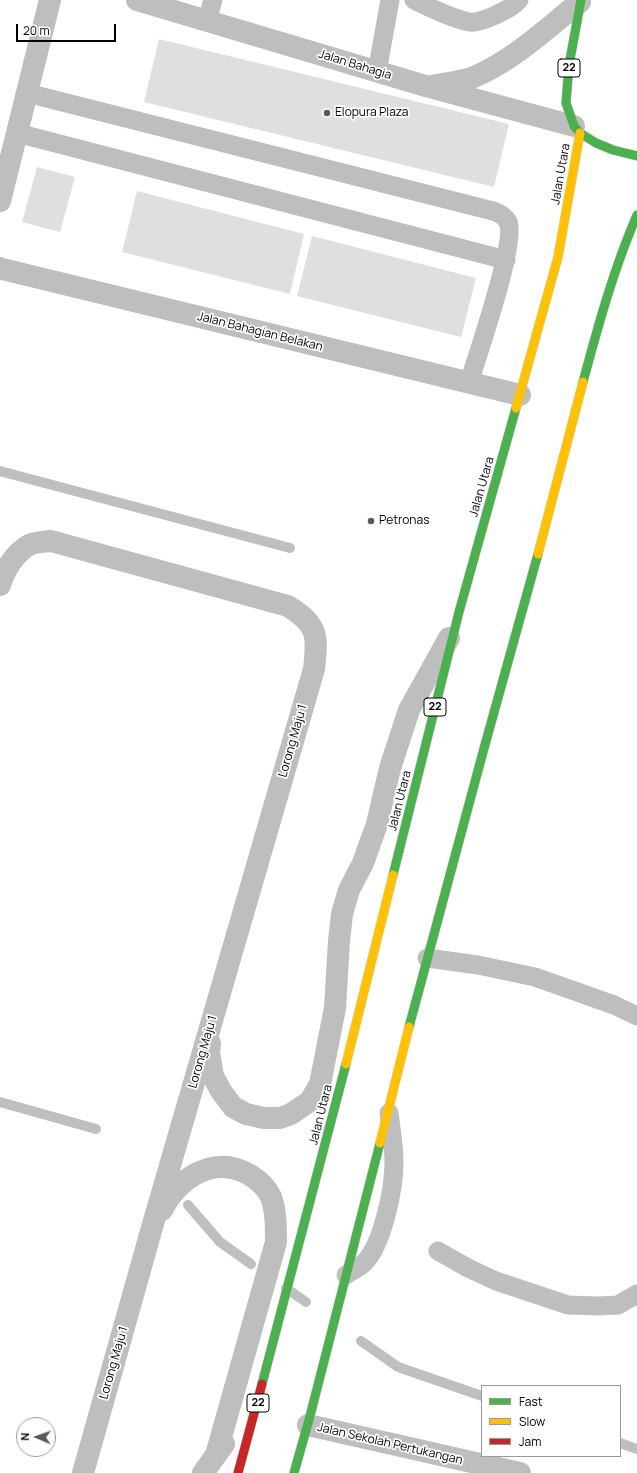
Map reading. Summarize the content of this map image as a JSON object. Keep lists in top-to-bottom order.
{
  "streets": {
    "highway": ["22", "Jalan Utara"],
    "street": [
      "Jalan Bahagia",
      "Jalan Bahagian Belakan",
      "Lorong Maju 1",
      "Jalan Sekolah Pertukangan"
    ]
  },
  "crossings": [
    ["Jalan Bahagia", "22"],
    ["Jalan Bahagia", "Jalan Utara"],
    ["22", "Jalan Utara"],
    ["Jalan Utara", "Jalan Bahagian Belakan"]
  ],
  "places": ["Elopura Plaza", "Petronas"],
  "legend": ["Fast", "Slow", "Jam"],
  "scale_bar": "20 m",
  "north": "left"
}
